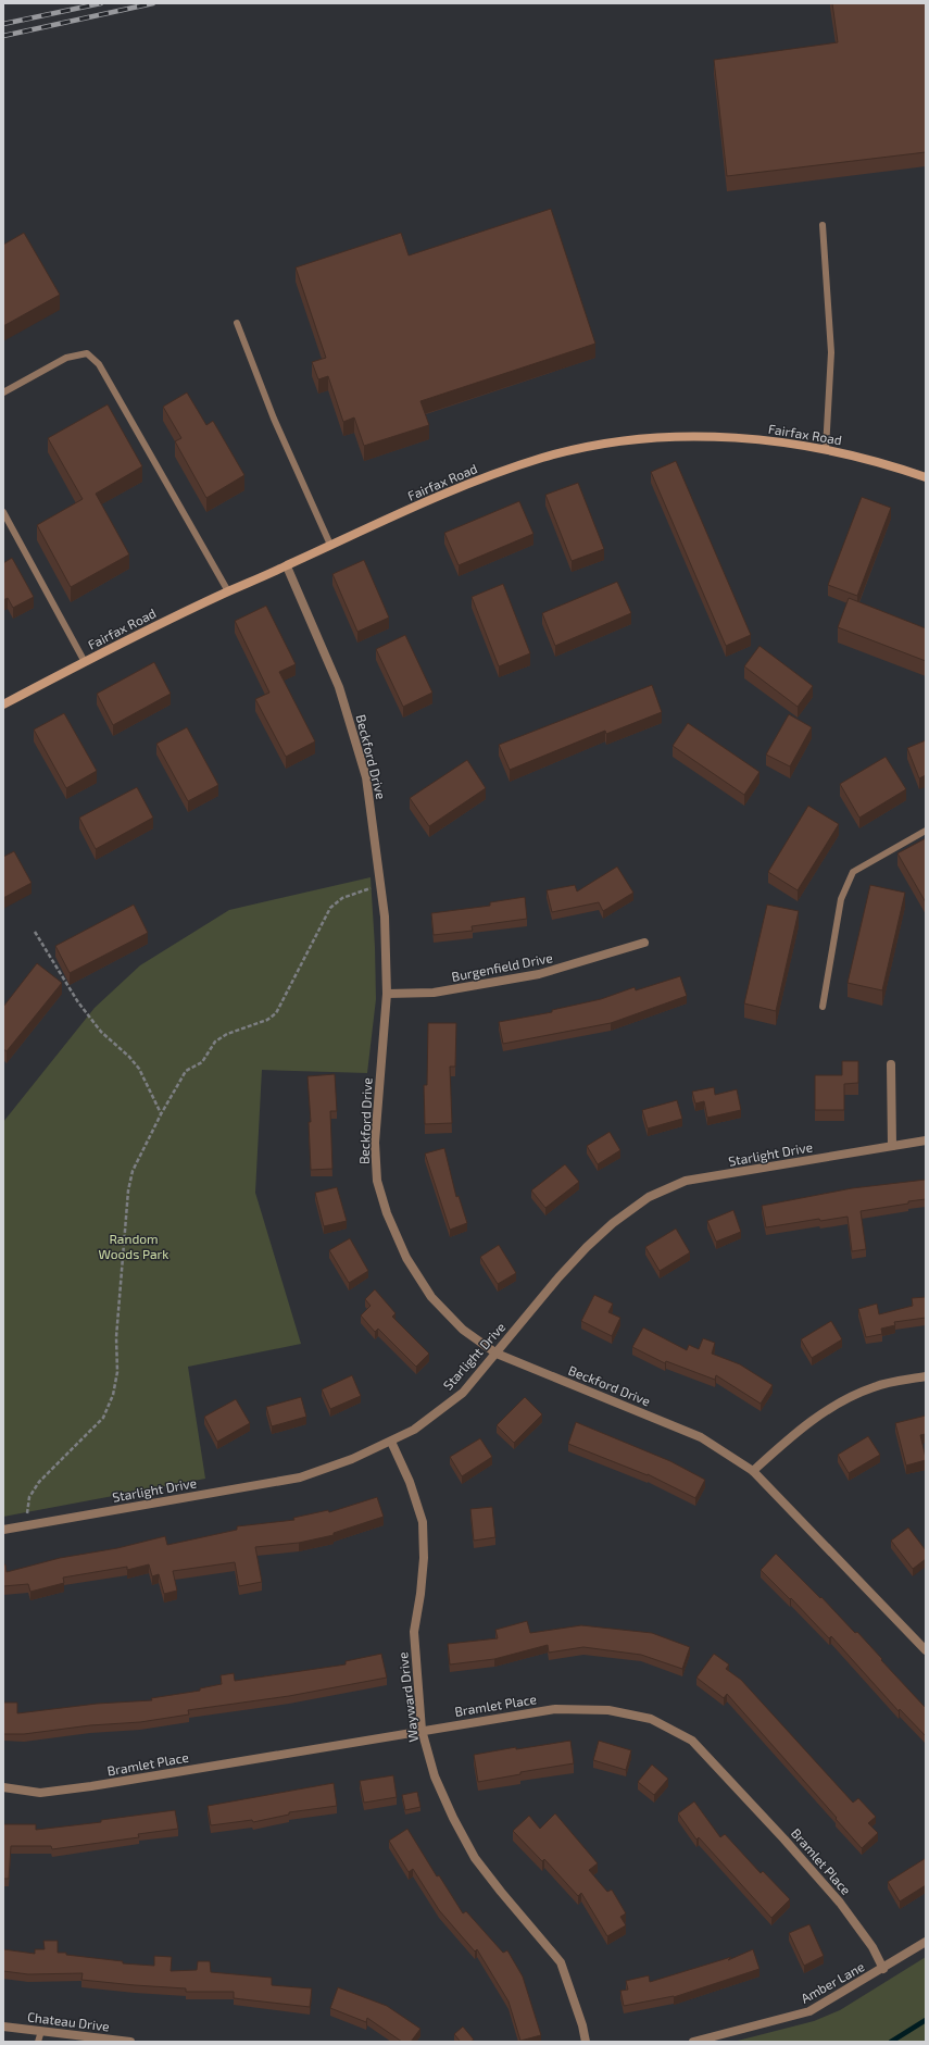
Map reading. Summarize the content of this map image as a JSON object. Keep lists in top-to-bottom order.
{
  "streets": {
    "street": [
      "Fairfax Road",
      "Beckford Drive",
      "Burgenfield Drive",
      "Starlight Drive",
      "Wayward Drive",
      "Bramlet Place",
      "Amber Lane",
      "Chateau Drive"
    ]
  },
  "crossings": [
    ["Fairfax Road", "Beckford Drive"],
    ["Beckford Drive", "Burgenfield Drive"],
    ["Beckford Drive", "Starlight Drive"],
    ["Starlight Drive", "Wayward Drive"],
    ["Wayward Drive", "Bramlet Place"],
    ["Bramlet Place", "Amber Lane"]
  ],
  "parks": ["Random Woods Park"]
}
